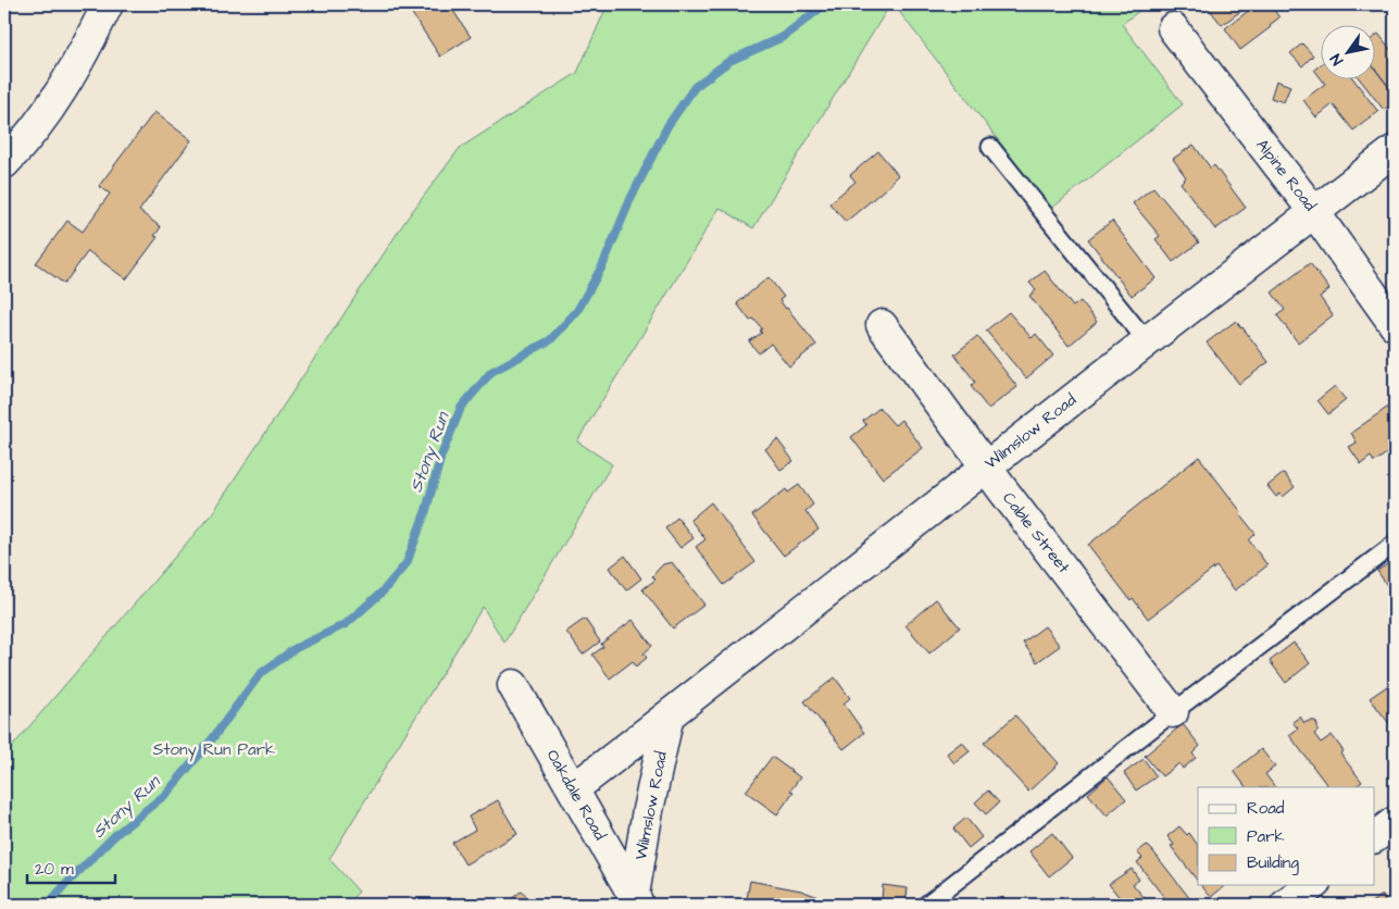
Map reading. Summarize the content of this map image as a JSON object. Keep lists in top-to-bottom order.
{
  "streets": {
    "street": [
      "Alpine Road",
      "Wilmslow Road",
      "Cable Street",
      "Oakdale Road"
    ]
  },
  "crossings": [
    ["Alpine Road", "Wilmslow Road"],
    ["Wilmslow Road", "Cable Street"],
    ["Wilmslow Road", "Oakdale Road"]
  ],
  "water": ["Stony Run"],
  "parks": ["Stony Run Park"],
  "legend": ["Road", "Park", "Building"],
  "scale_bar": "20 m",
  "north": "bottom left"
}
